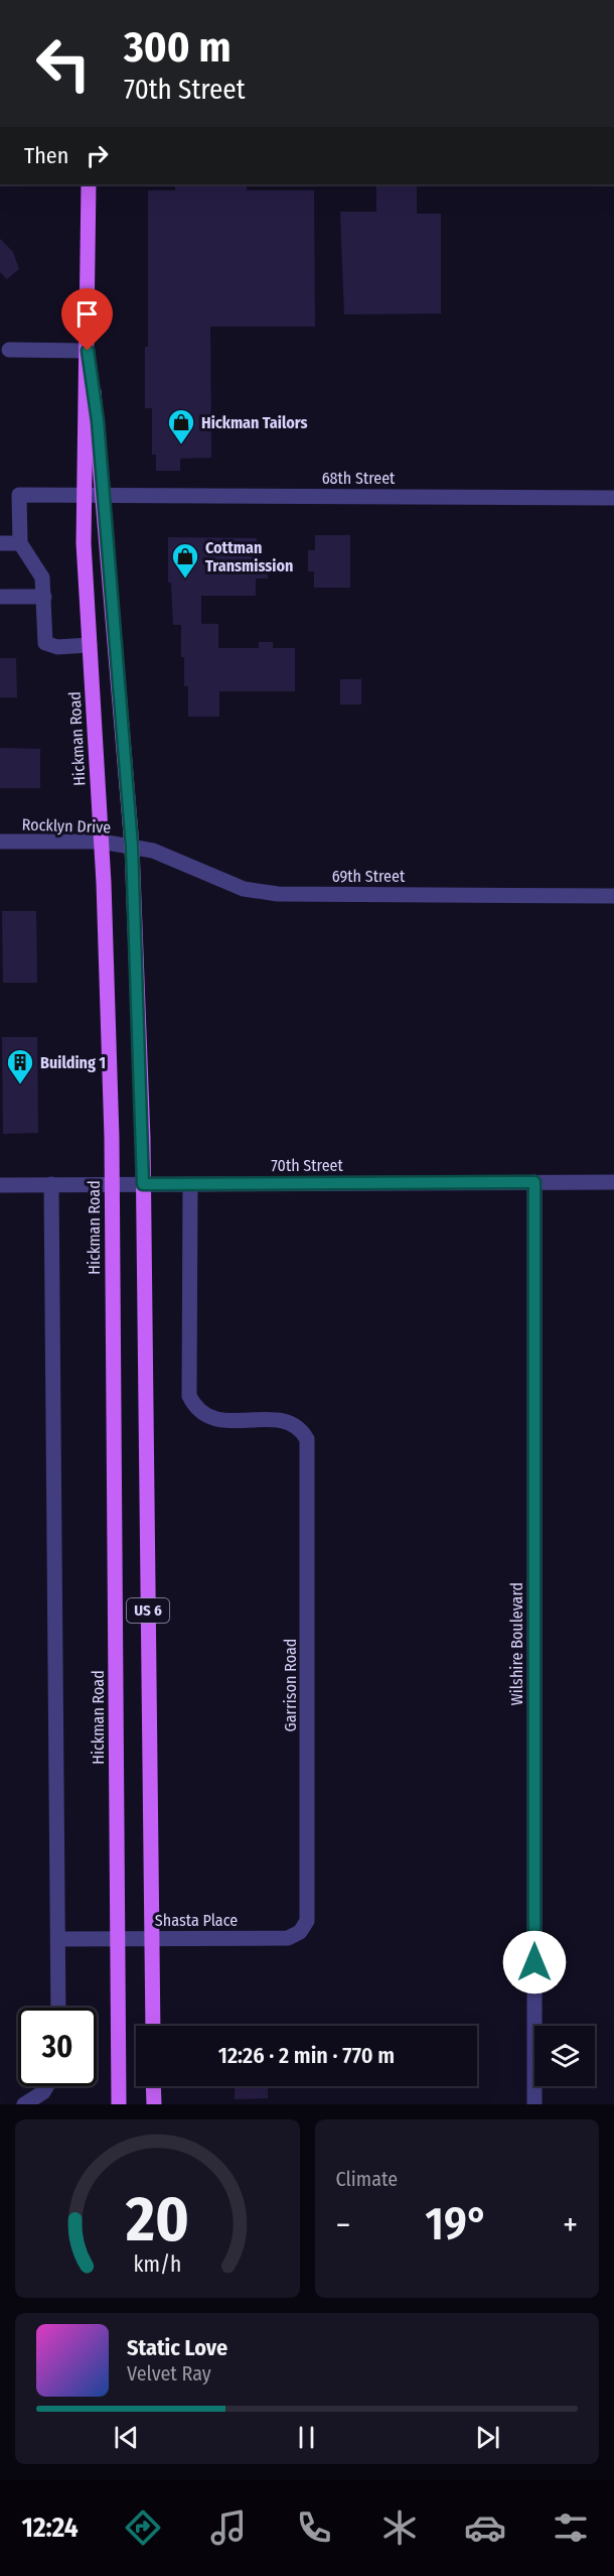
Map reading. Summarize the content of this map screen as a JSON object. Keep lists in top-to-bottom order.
{
  "streets": {
    "main road": ["Hickman Road", "US 6"],
    "street": [
      "68th Street",
      "Rocklyn Drive",
      "69th Street",
      "70th Street",
      "Wilshire Boulevard",
      "Garrison Road",
      "Shasta Place"
    ]
  },
  "crossings": [
    ["68th Street", "Hickman Road"],
    ["Hickman Road", "Rocklyn Drive"],
    ["Hickman Road", "69th Street"],
    ["Hickman Road", "70th Street"],
    ["Hickman Road", "Shasta Place"],
    ["Rocklyn Drive", "69th Street"],
    ["70th Street", "Wilshire Boulevard"],
    ["70th Street", "Garrison Road"],
    ["Garrison Road", "Shasta Place"]
  ],
  "places": {
    "shop": ["Hickman Tailors", "Cottman Transmission"],
    "building": ["Building 1"]
  },
  "page": {
    "turn": ["300 m", "70th Street"],
    "then": "Then",
    "limit": "30",
    "trip": "12:26 · 2 min · 770 m",
    "tile": "Climate",
    "heat": ["−", "19°", "+"],
    "song": ["Static Love", "Velvet Ray"],
    "tabs": "12:24",
    "gauge": ["20", "km/h"]
  }
}
